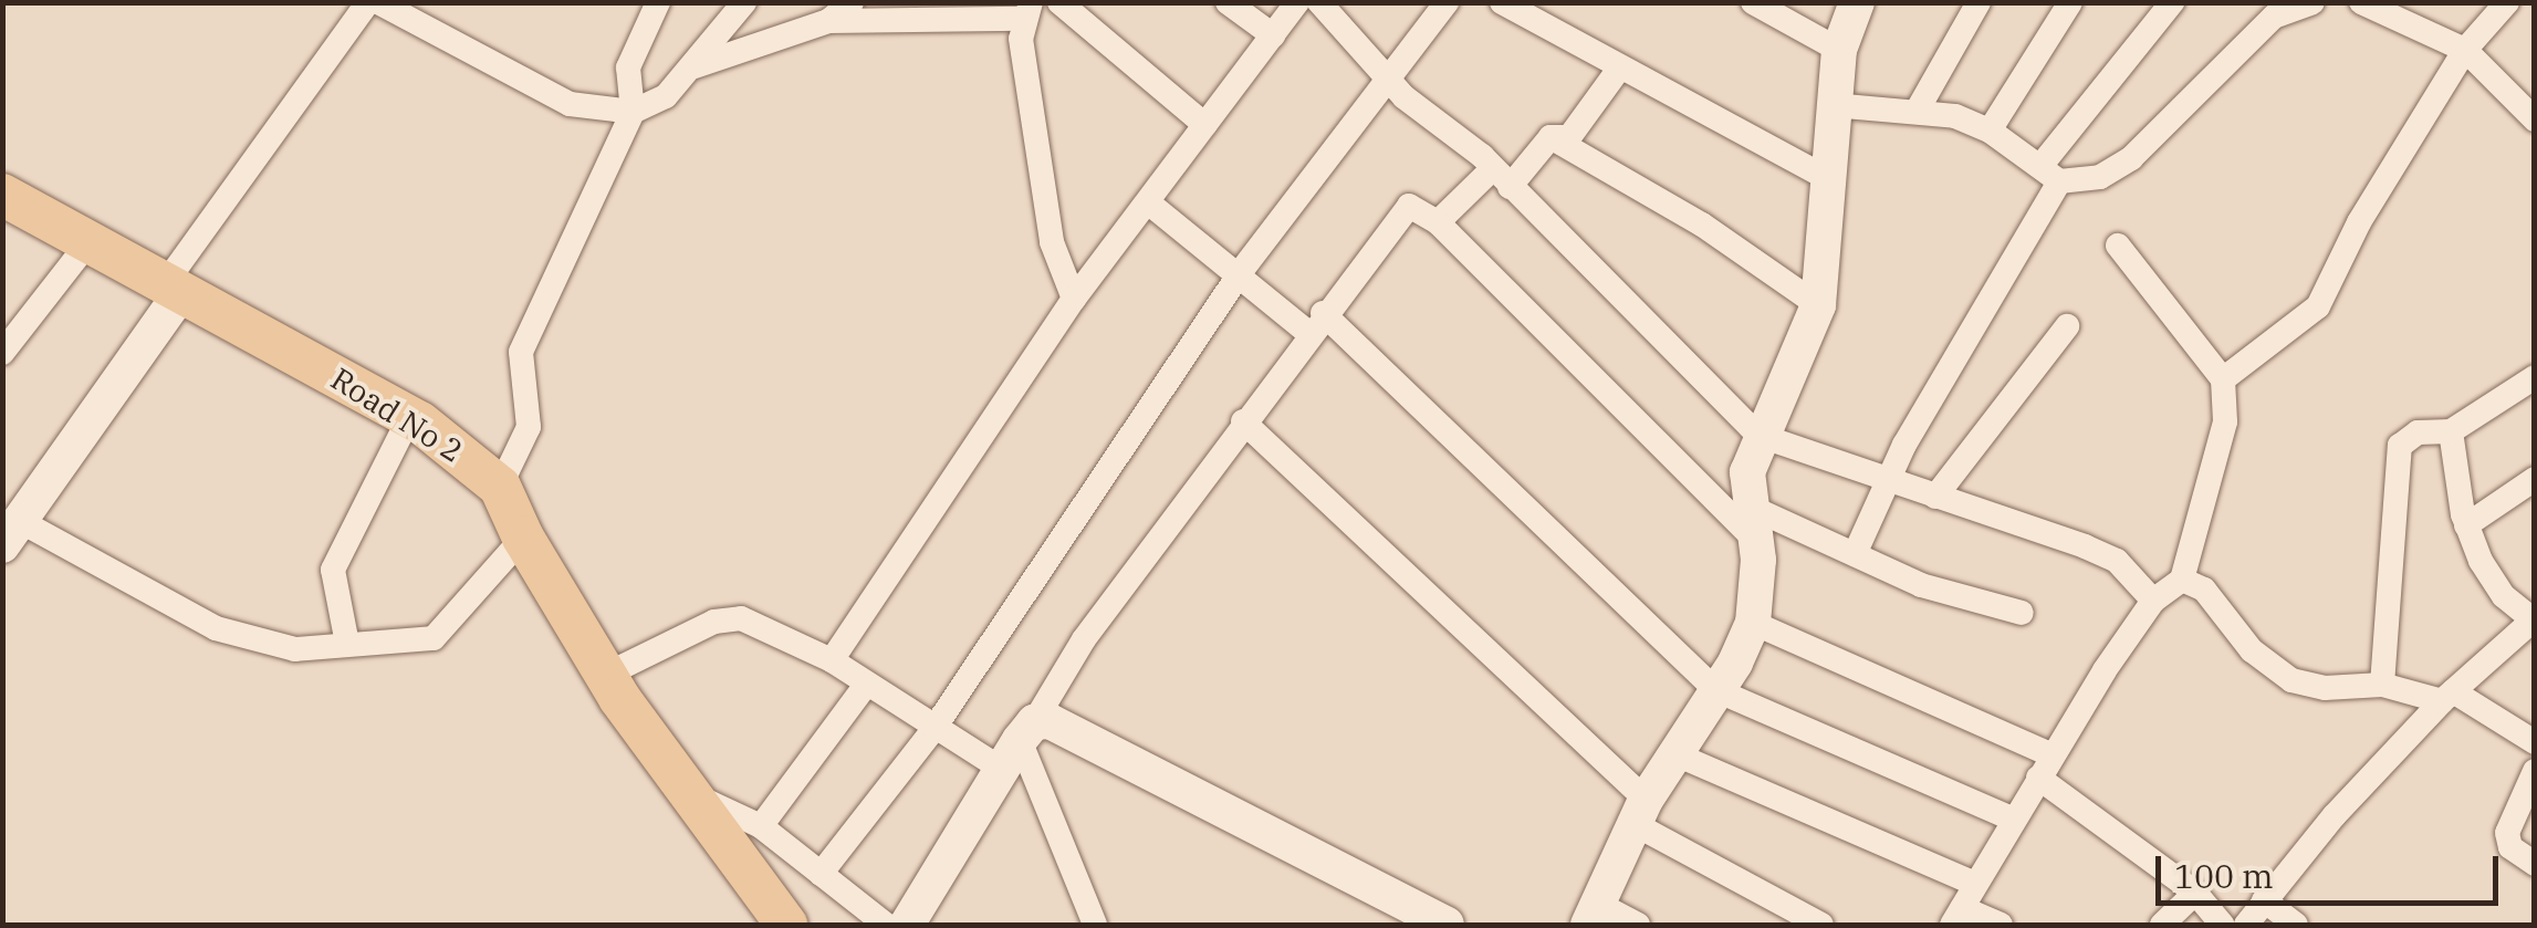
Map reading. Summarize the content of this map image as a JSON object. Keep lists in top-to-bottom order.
{
  "streets": {
    "main road": ["Road No 2"]
  },
  "scale_bar": "100 m"
}
